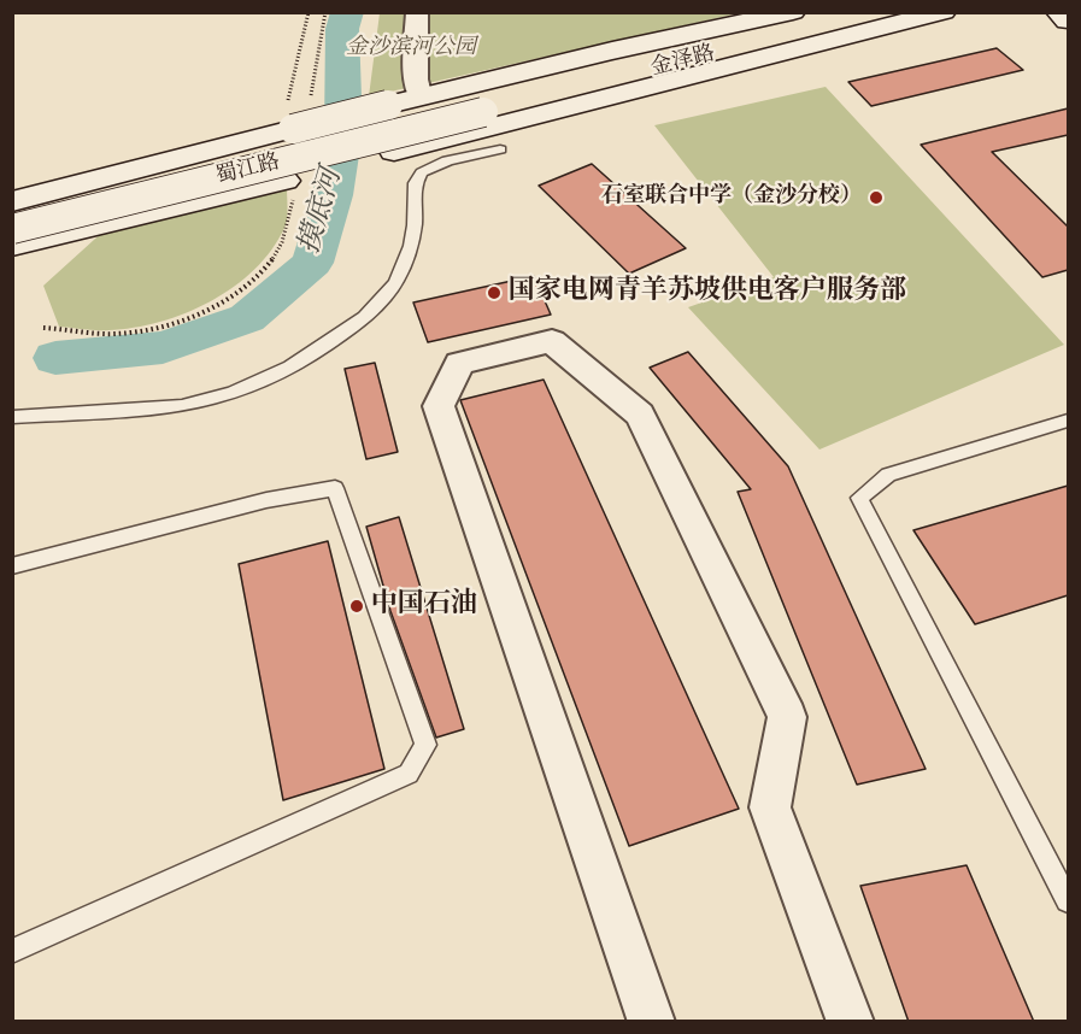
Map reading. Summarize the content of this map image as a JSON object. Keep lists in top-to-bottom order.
{
  "streets": {
    "street": ["金泽路", "蜀江路"]
  },
  "crossings": [
    ["金泽路", "蜀江路"]
  ],
  "water": ["摸底河"],
  "parks": ["金沙滨河公园"],
  "places": ["石室联合中学（金沙分校）", "国家电网青羊苏坡供电客户服务部", "中国石油"]
}
